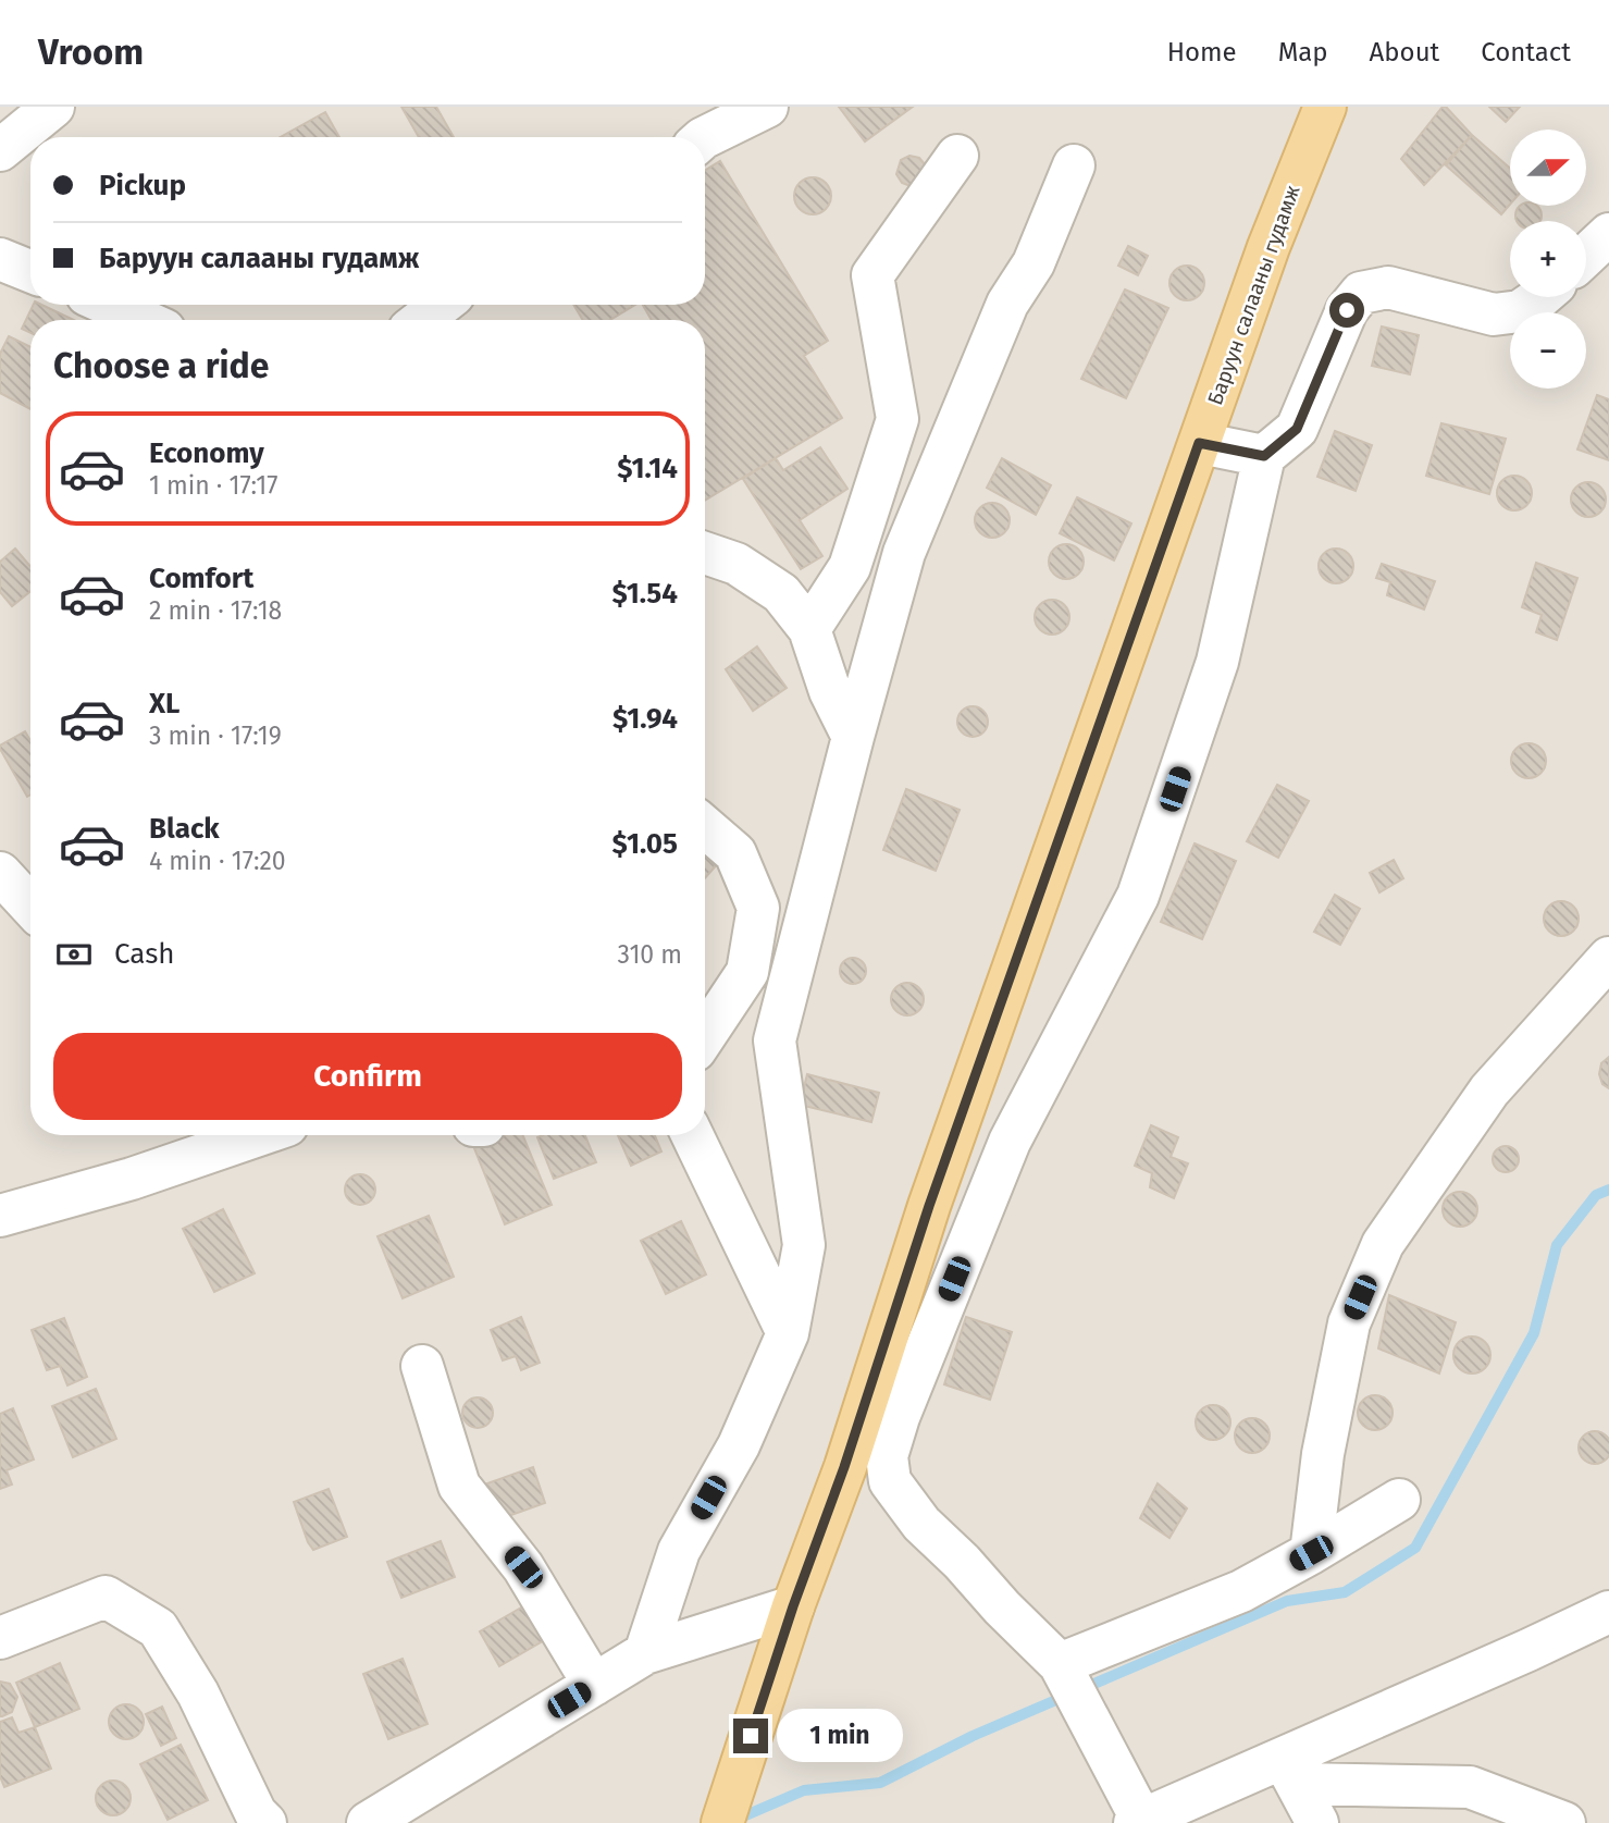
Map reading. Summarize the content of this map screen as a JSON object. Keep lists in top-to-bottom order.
{
  "streets": {
    "main road": ["Баруун салааны гудамж"]
  },
  "north": "right",
  "page": {
    "header": "Vroom",
    "nav": [
      "Home",
      "Map",
      "About",
      "Contact"
    ],
    "map_buttons": ["+", "−"],
    "banner": ["Pickup", "Баруун салааны гудамж"],
    "heading": "Choose a ride",
    "list": [
      {
        "name": "Economy",
        "note": "1 min · 17:17",
        "value": "$1.14"
      },
      {
        "name": "Comfort",
        "note": "2 min · 17:18",
        "value": "$1.54"
      },
      {
        "name": "XL",
        "note": "3 min · 17:19",
        "value": "$1.94"
      },
      {
        "name": "Black",
        "note": "4 min · 17:20",
        "value": "$1.05"
      }
    ],
    "pay": ["Cash", "310 m"],
    "buttons": "Confirm",
    "bubble": "1 min"
  }
}
